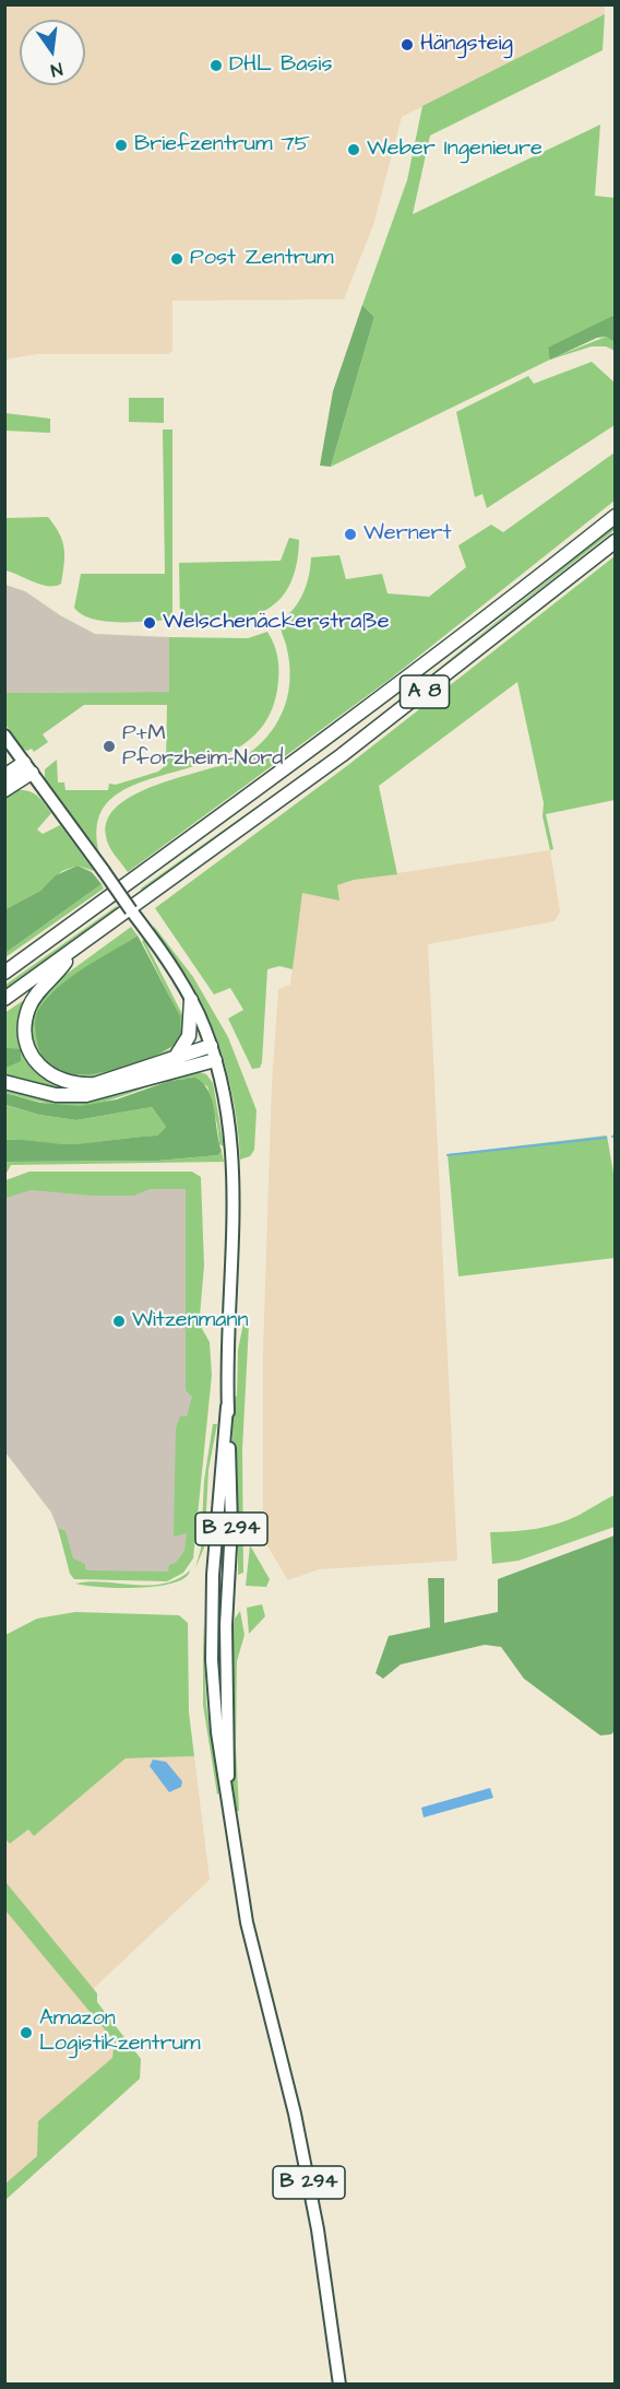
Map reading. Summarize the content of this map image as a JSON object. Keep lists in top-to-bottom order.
{
  "streets": {
    "highway": ["A 8"],
    "main road": ["B 294"]
  },
  "places": [
    "Hängsteig",
    "DHL Basis",
    "Briefzentrum 75",
    "Weber Ingenieure",
    "Post Zentrum",
    "Wernert",
    "Welschenäckerstraße",
    "P+M Pforzheim-Nord",
    "Witzenmann",
    "Amazon Logistikzentrum"
  ],
  "north": "bottom"
}
